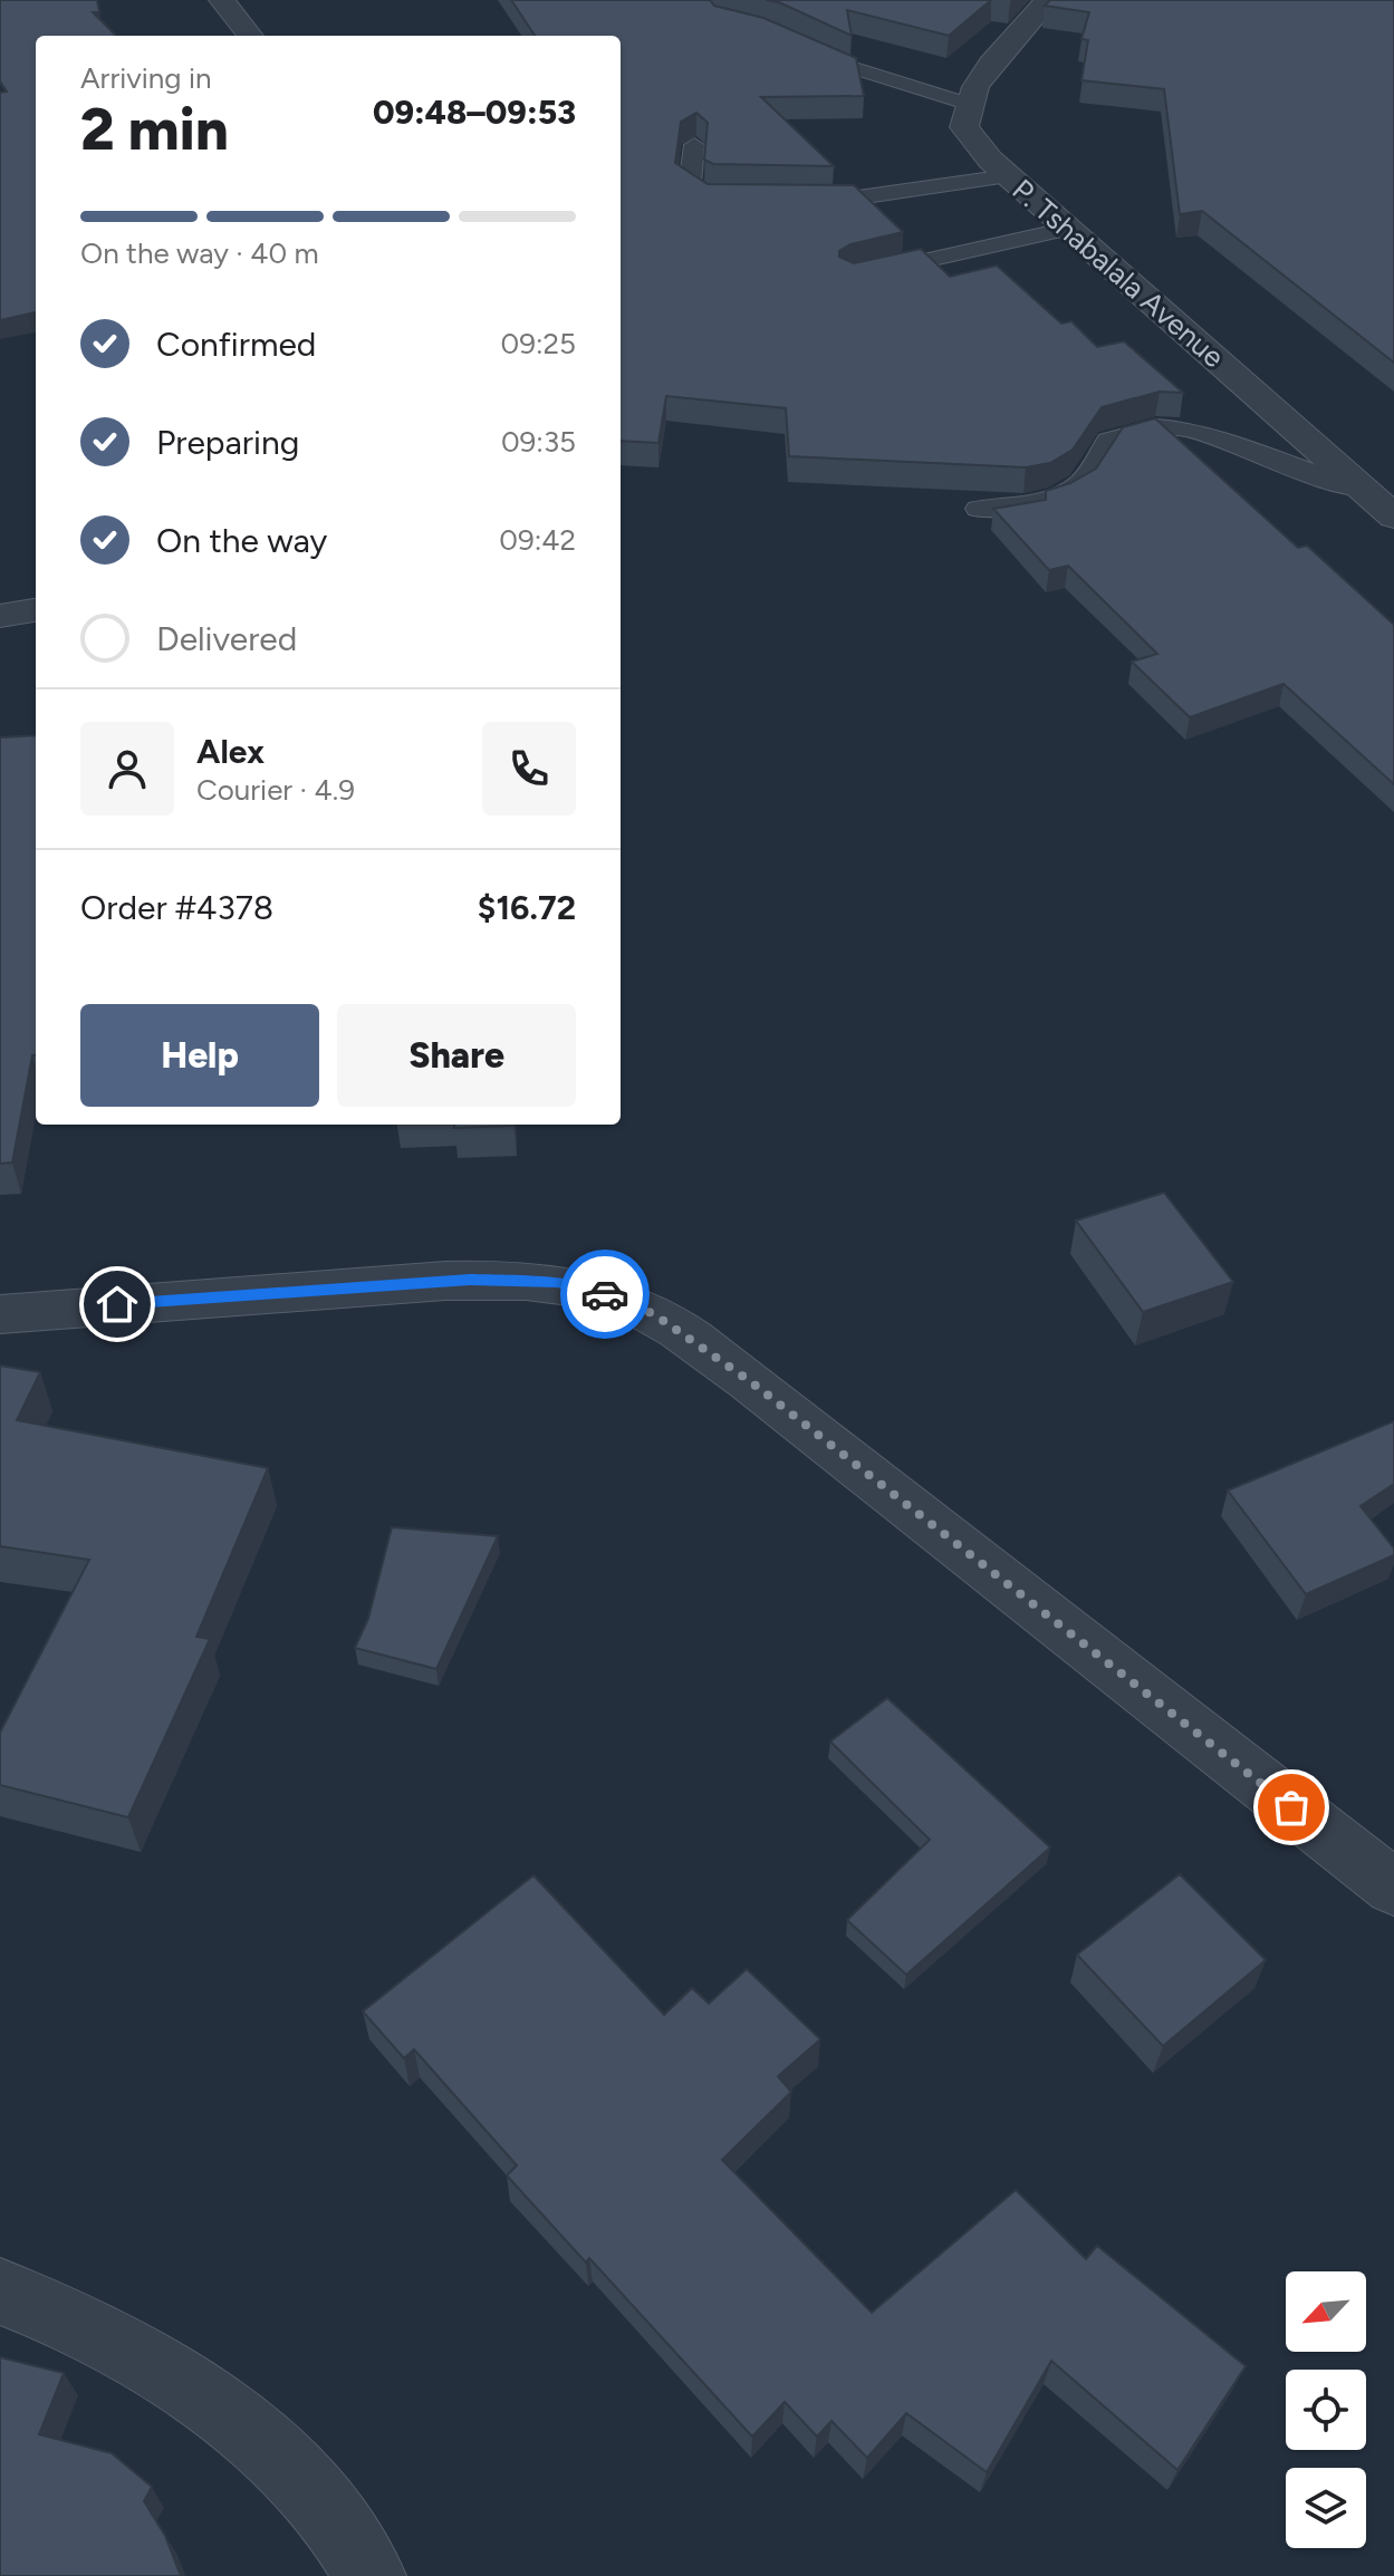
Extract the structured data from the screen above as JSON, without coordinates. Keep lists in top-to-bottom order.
{
  "streets": {
    "street": ["P. Tshabalala Avenue"]
  },
  "north": "bottom left",
  "page": {
    "heading": ["2 min", "Arriving in", "09:48–09:53"],
    "panel": [
      "Alex",
      "Courier · 4.9",
      "Order #4378",
      "$16.72"
    ],
    "bar": "On the way · 40 m",
    "list": [
      ["Confirmed", "09:25"],
      ["Preparing", "09:35"],
      ["On the way", "09:42"],
      "Delivered"
    ],
    "buttons": ["Help", "Share"]
  }
}
